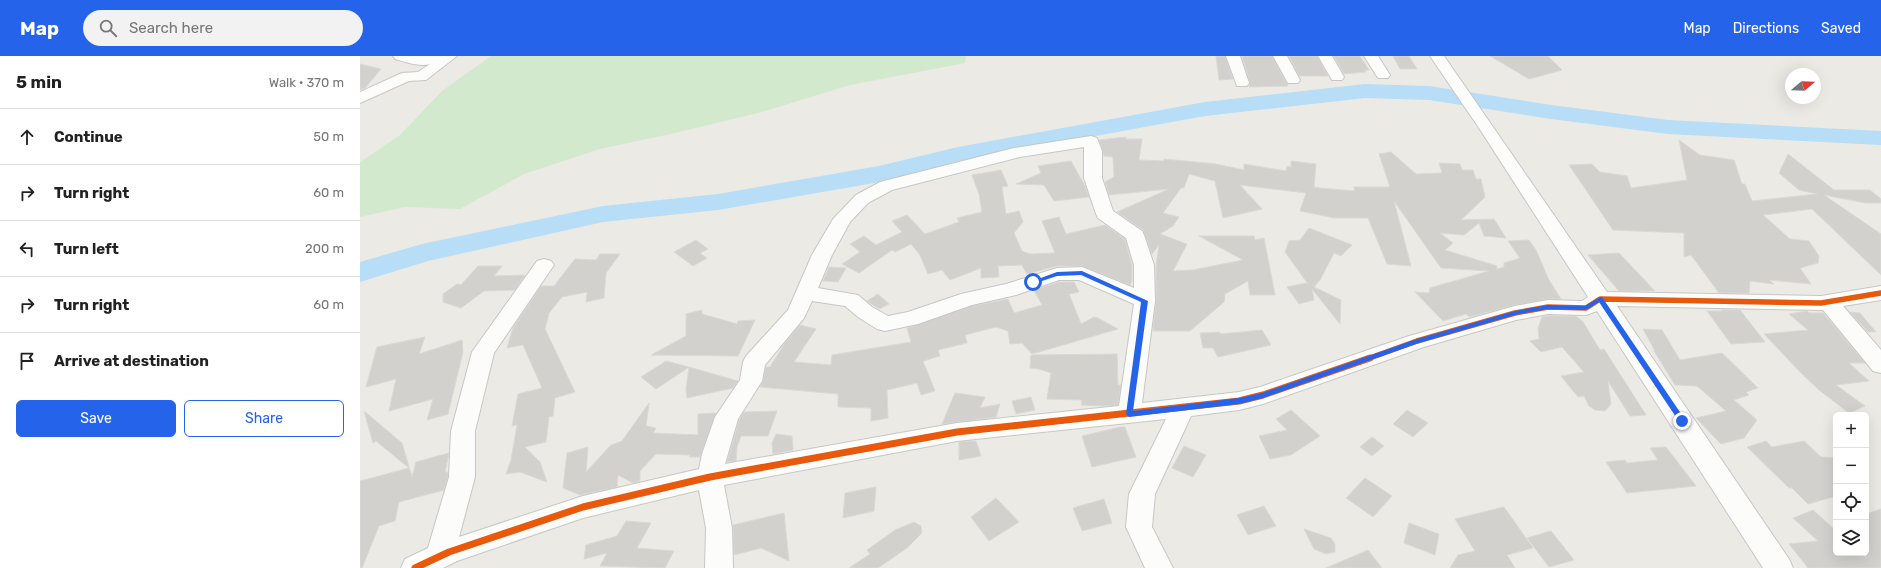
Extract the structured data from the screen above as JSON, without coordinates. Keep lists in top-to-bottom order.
{
  "north": "right",
  "page": {
    "header": "Map",
    "search": "Search here",
    "nav": ["Map", "Directions", "Saved"],
    "heading": ["5 min", "Walk · 370 m"],
    "list": [
      ["Continue", "50 m"],
      ["Turn right", "60 m"],
      ["Turn left", "200 m"],
      ["Turn right", "60 m"],
      "Arrive at destination"
    ],
    "buttons": ["Save", "Share"],
    "map_buttons": ["+", "−"]
  }
}
